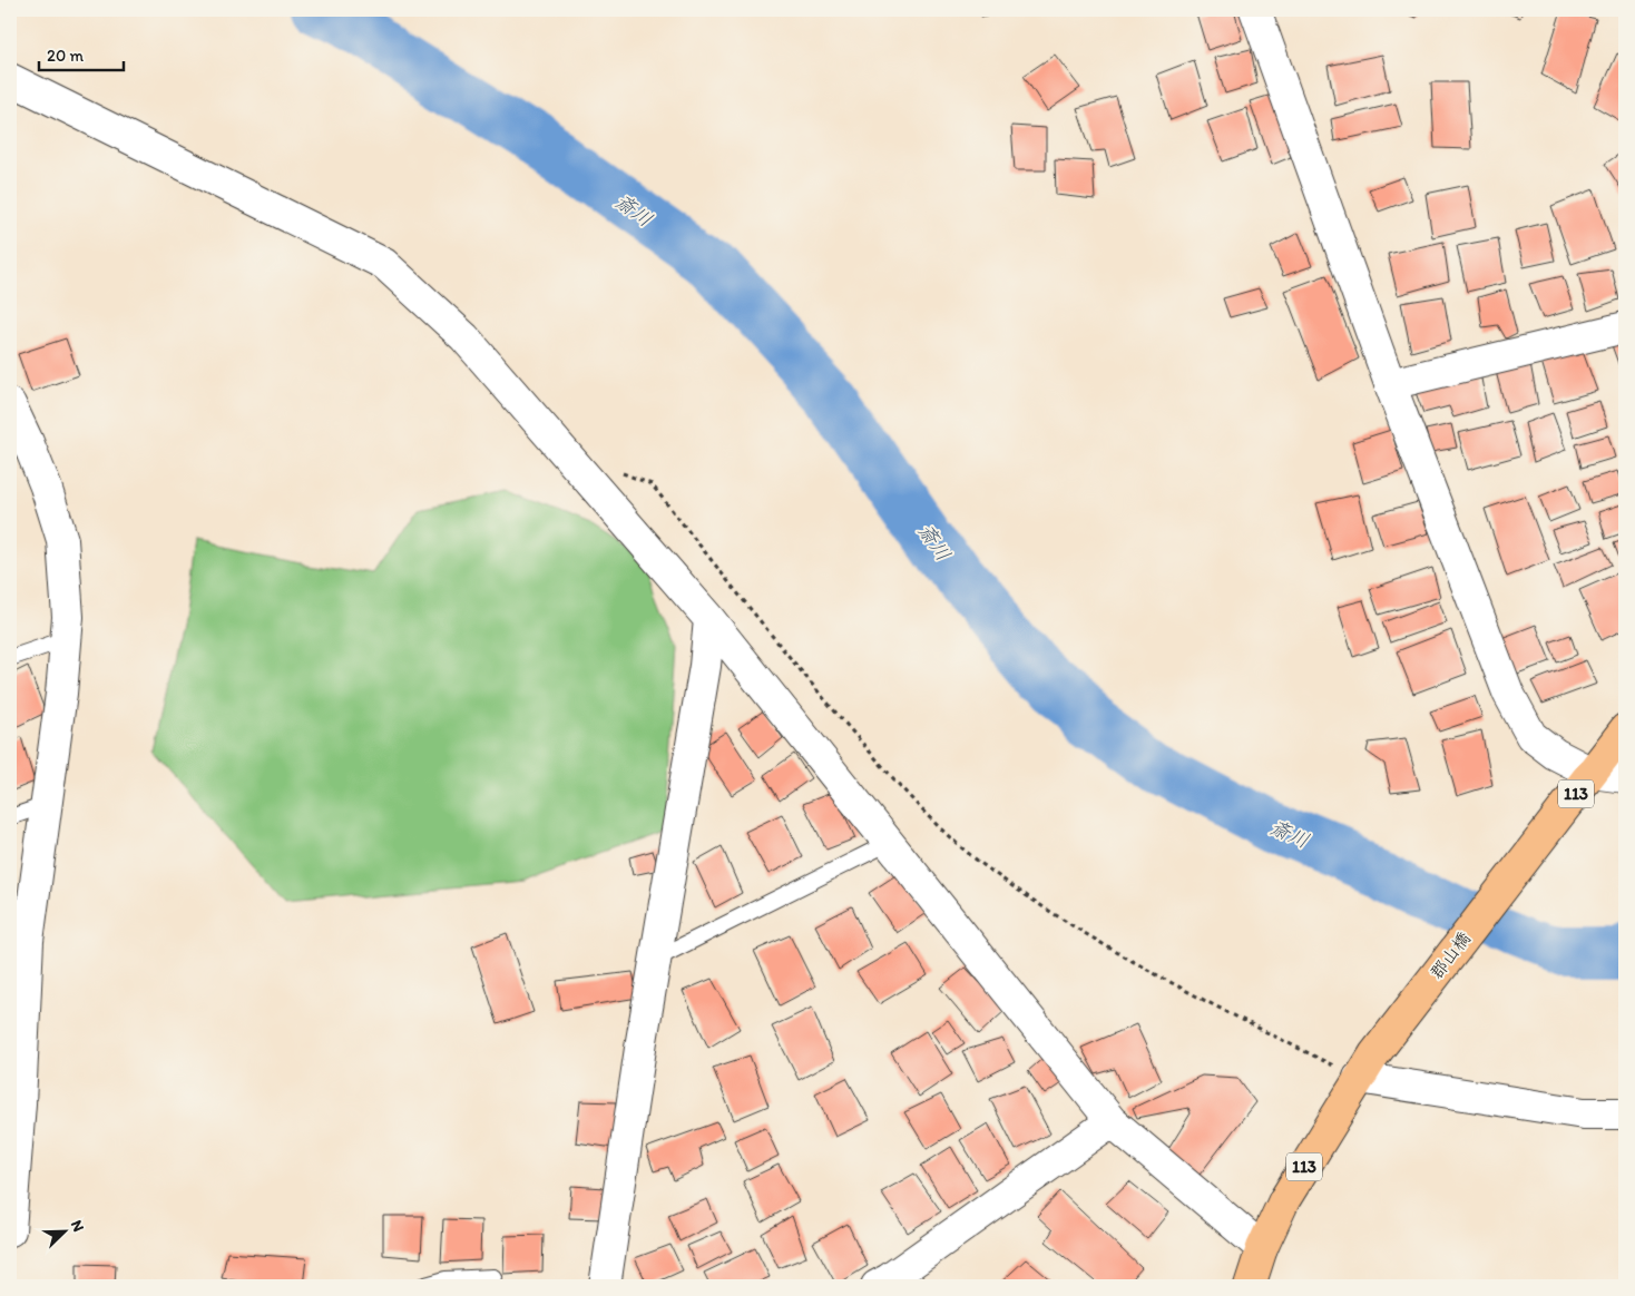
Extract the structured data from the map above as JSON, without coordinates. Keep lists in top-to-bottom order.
{
  "streets": {
    "highway": ["113", "郡山橋"]
  },
  "crossings": [
    ["113", "郡山橋"]
  ],
  "water": ["斎川"],
  "scale_bar": "20 m",
  "north": "top right"
}
